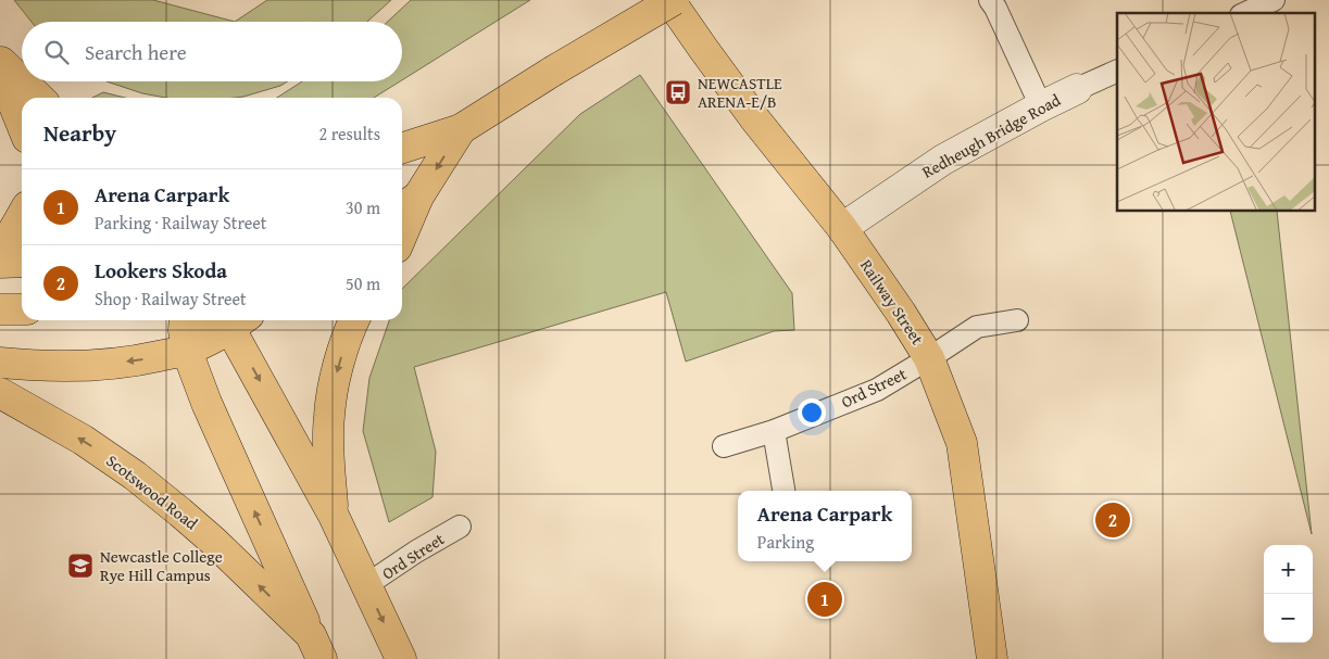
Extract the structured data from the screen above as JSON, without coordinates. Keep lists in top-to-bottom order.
{
  "streets": {
    "main road": ["Railway Street", "Scotswood Road"],
    "street": ["Redheugh Bridge Road"],
    "lane": ["Ord Street"]
  },
  "crossings": [
    ["Redheugh Bridge Road", "Railway Street"],
    ["Railway Street", "Ord Street"]
  ],
  "places": {
    "bus stop": ["NEWCASTLE ARENA-E/B"],
    "school or university": ["Newcastle College Rye Hill Campus"]
  },
  "page": {
    "search": "Search here",
    "heading": ["Nearby", "2 results"],
    "list": [
      {
        "mark": "1",
        "name": "Arena Carpark",
        "note": "Parking · Railway Street",
        "value": "30 m"
      },
      {
        "mark": "2",
        "name": "Lookers Skoda",
        "note": "Shop · Railway Street",
        "value": "50 m"
      }
    ],
    "popup": ["Arena Carpark", "Parking"],
    "pins": ["2", "1"],
    "map_buttons": ["+", "−"]
  }
}
